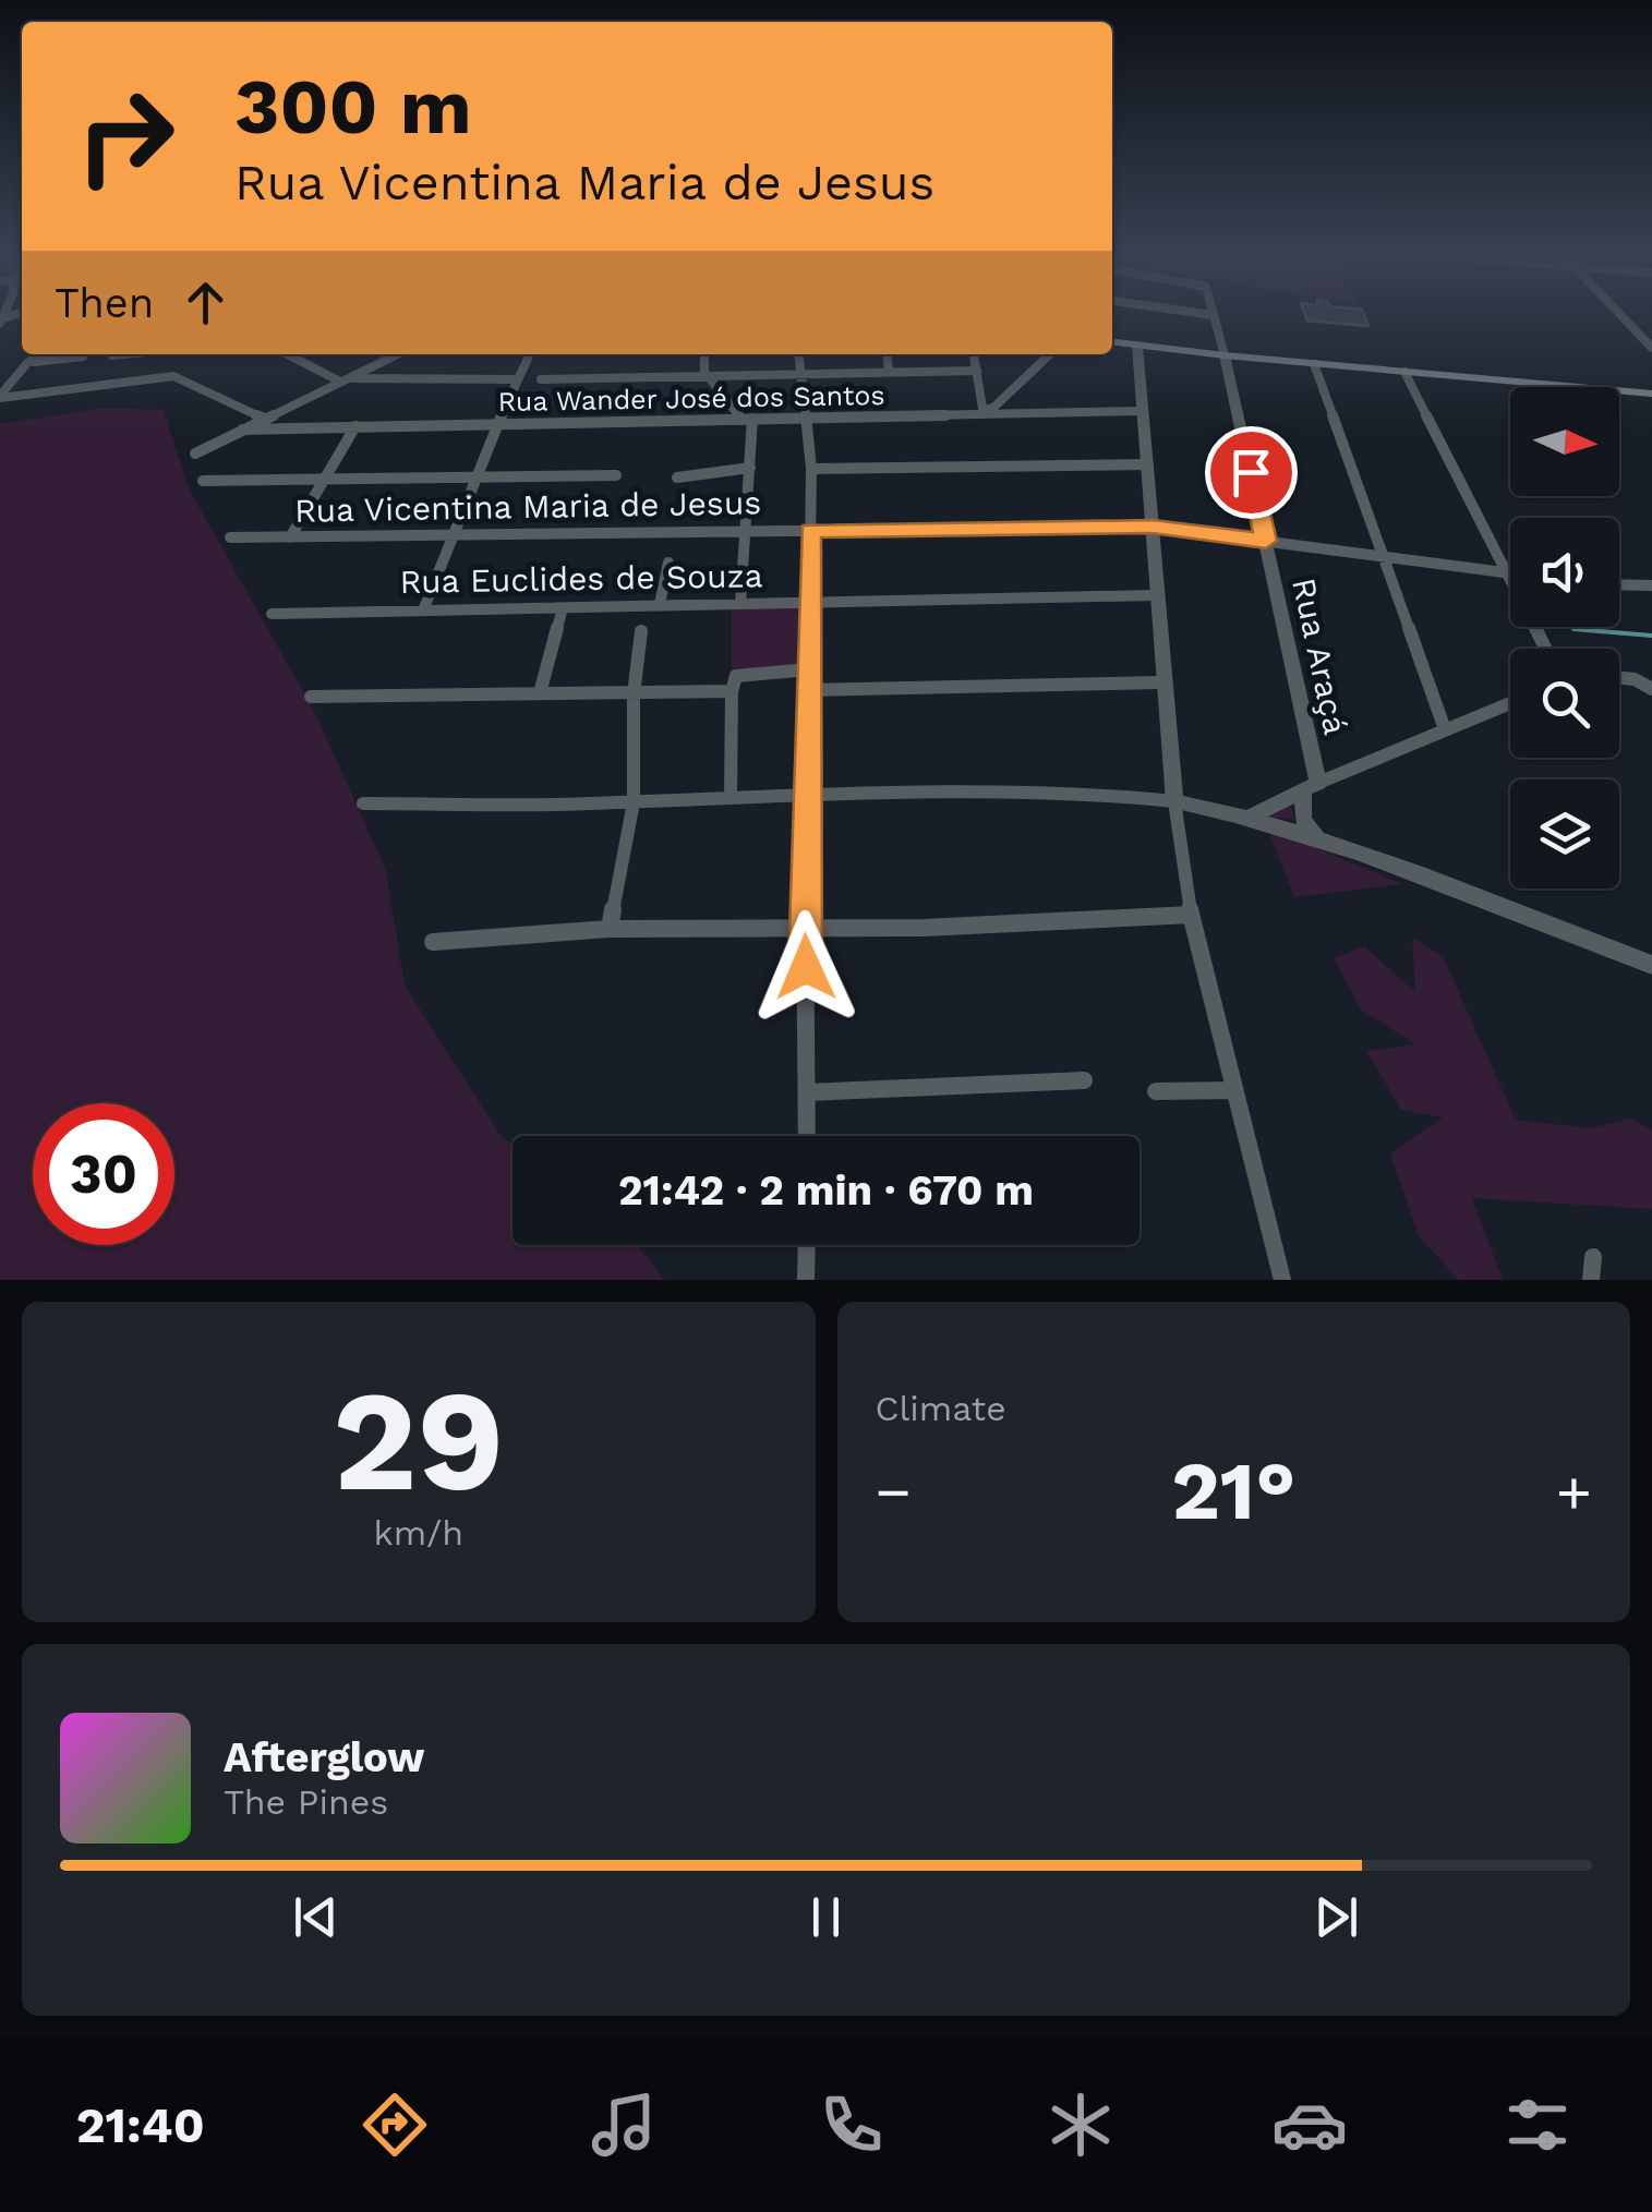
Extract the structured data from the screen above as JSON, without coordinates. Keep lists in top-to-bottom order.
{
  "streets": {
    "street": [
      "Rua Wander José dos Santos",
      "Rua Vicentina Maria de Jesus",
      "Rua Euclides de Souza",
      "Rua Araçá"
    ]
  },
  "crossings": [
    ["Rua Vicentina Maria de Jesus", "Rua Araçá"]
  ],
  "north": "right",
  "page": {
    "turn": ["300 m", "Rua Vicentina Maria de Jesus"],
    "then": "Then",
    "limit": "30",
    "trip": "21:42 · 2 min · 670 m",
    "tile": [
      ["29", "km/h"],
      "Climate"
    ],
    "heat": ["−", "21°", "+"],
    "song": ["Afterglow", "The Pines"],
    "tabs": "21:40"
  }
}
